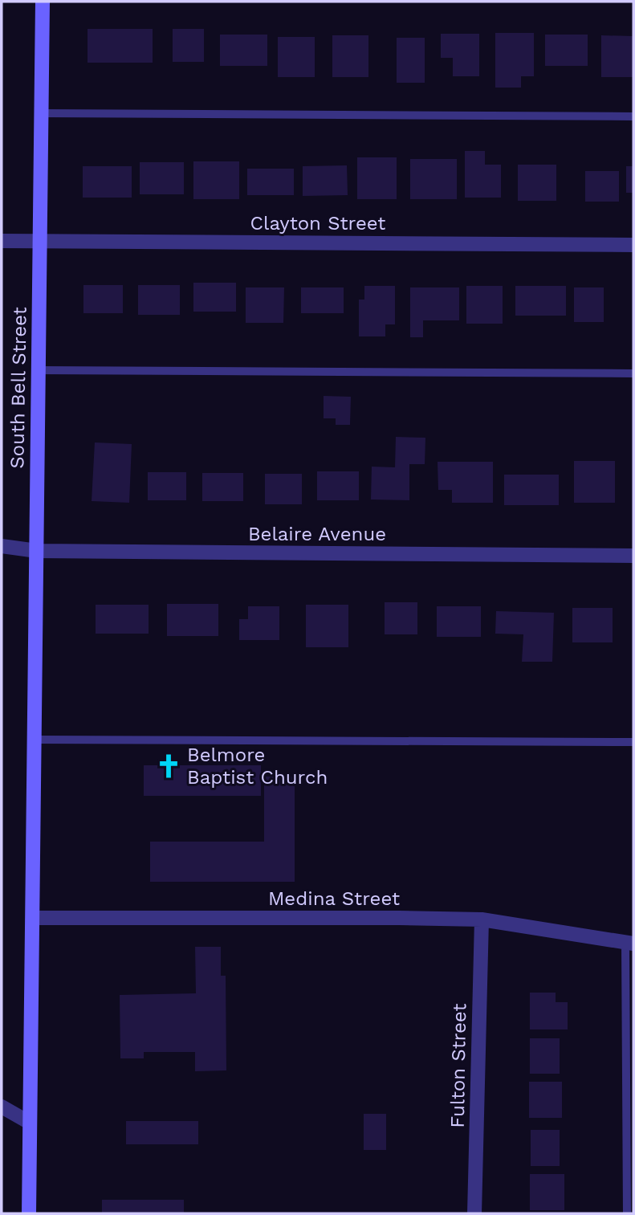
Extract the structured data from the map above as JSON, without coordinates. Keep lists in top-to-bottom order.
{
  "streets": {
    "main road": ["South Bell Street"],
    "street": [
      "Clayton Street",
      "Belaire Avenue",
      "Medina Street",
      "Fulton Street"
    ]
  },
  "crossings": [
    ["Clayton Street", "South Bell Street"],
    ["South Bell Street", "Belaire Avenue"],
    ["South Bell Street", "Medina Street"],
    ["Medina Street", "Fulton Street"]
  ],
  "places": {
    "church": ["Belmore Baptist Church"]
  }
}
